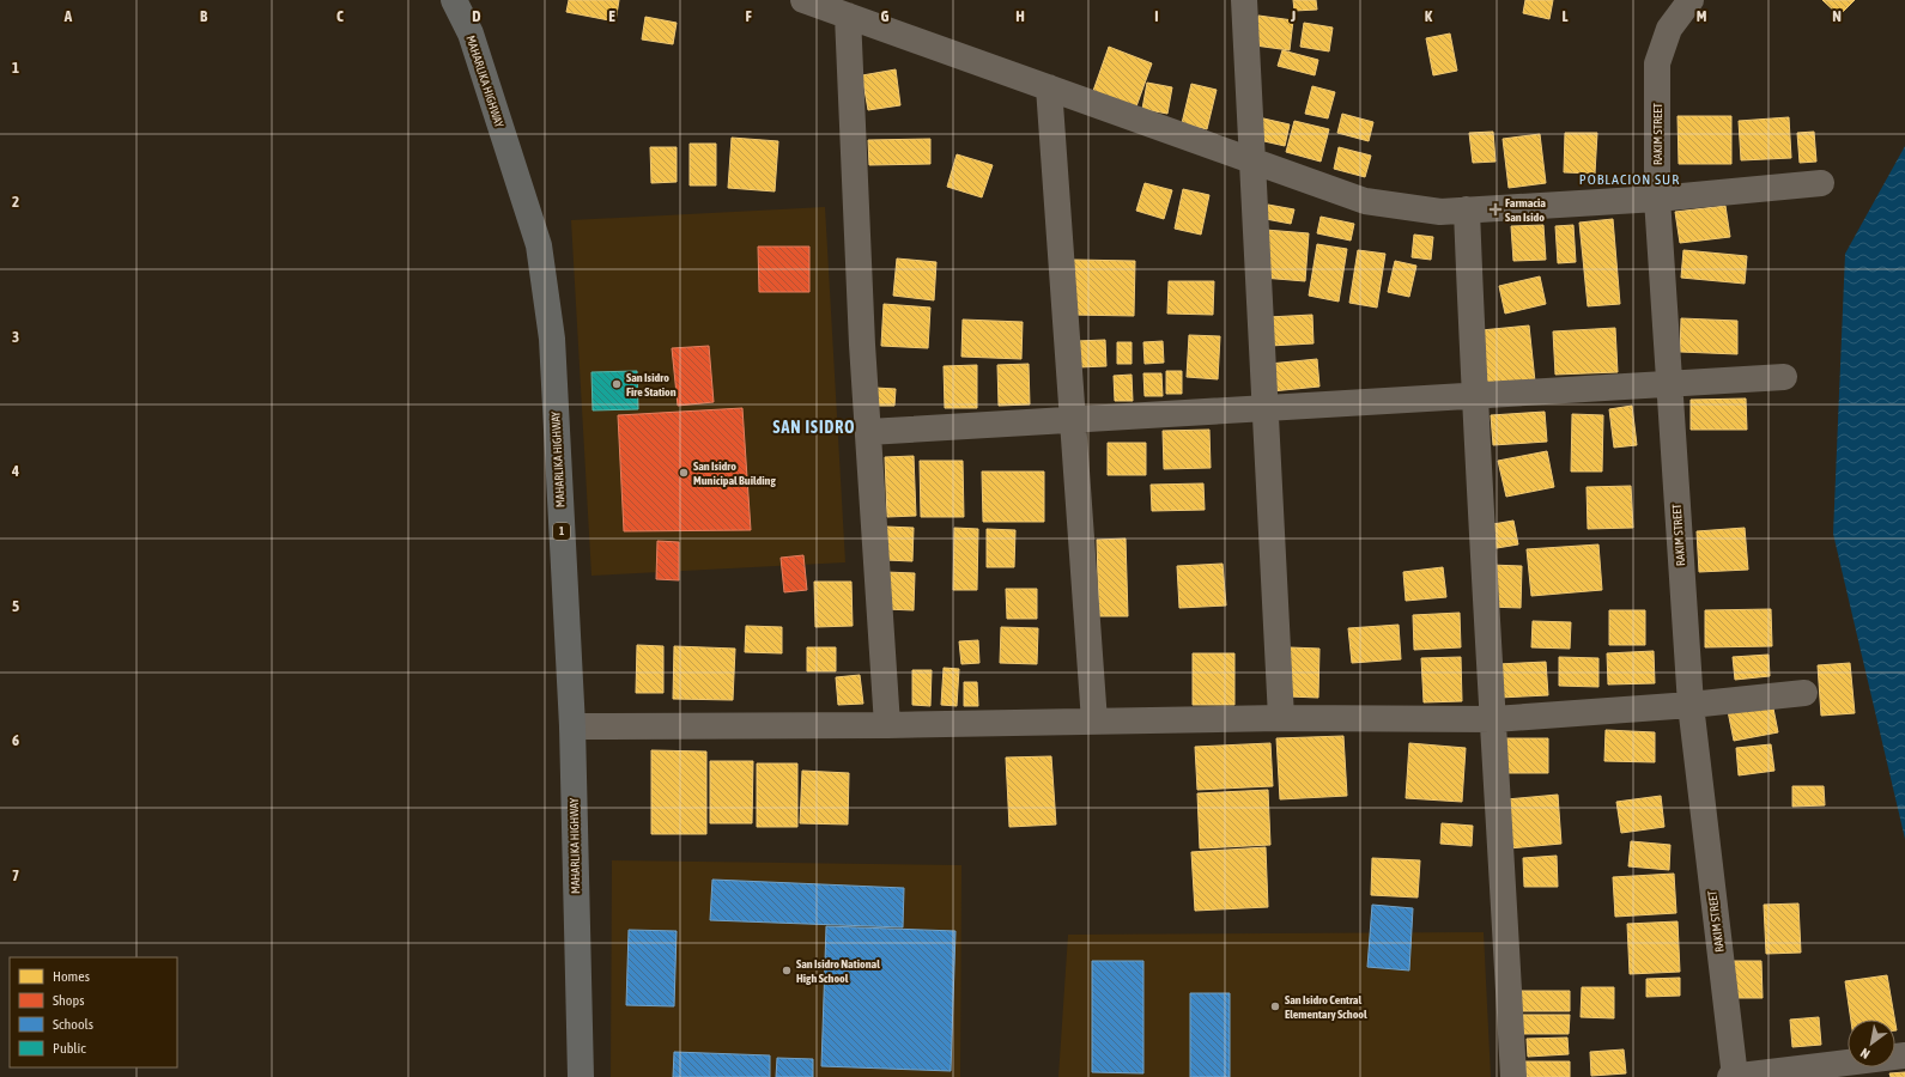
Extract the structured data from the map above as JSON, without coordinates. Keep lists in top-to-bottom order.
{
  "streets": {
    "highway": ["MAHARLIKA HIGHWAY", "1"],
    "street": ["RAKIM STREET"]
  },
  "districts": ["POBLACION SUR", "SAN ISIDRO"],
  "places": {
    "health": ["Farmacia San Isido"],
    "other": [
      "San Isidro Fire Station",
      "San Isidro Municipal Building",
      "San Isidro National High School",
      "San Isidro Central Elementary School"
    ]
  },
  "legend": [
    "Homes",
    "Shops",
    "Schools",
    "Public"
  ],
  "north": "bottom left",
  "grid": {
    "columns": [
      "A",
      "B",
      "C",
      "D",
      "E",
      "F",
      "G",
      "H",
      "I",
      "J",
      "K",
      "L",
      "M",
      "N"
    ],
    "rows": [
      "1",
      "2",
      "3",
      "4",
      "5",
      "6",
      "7"
    ]
  }
}
